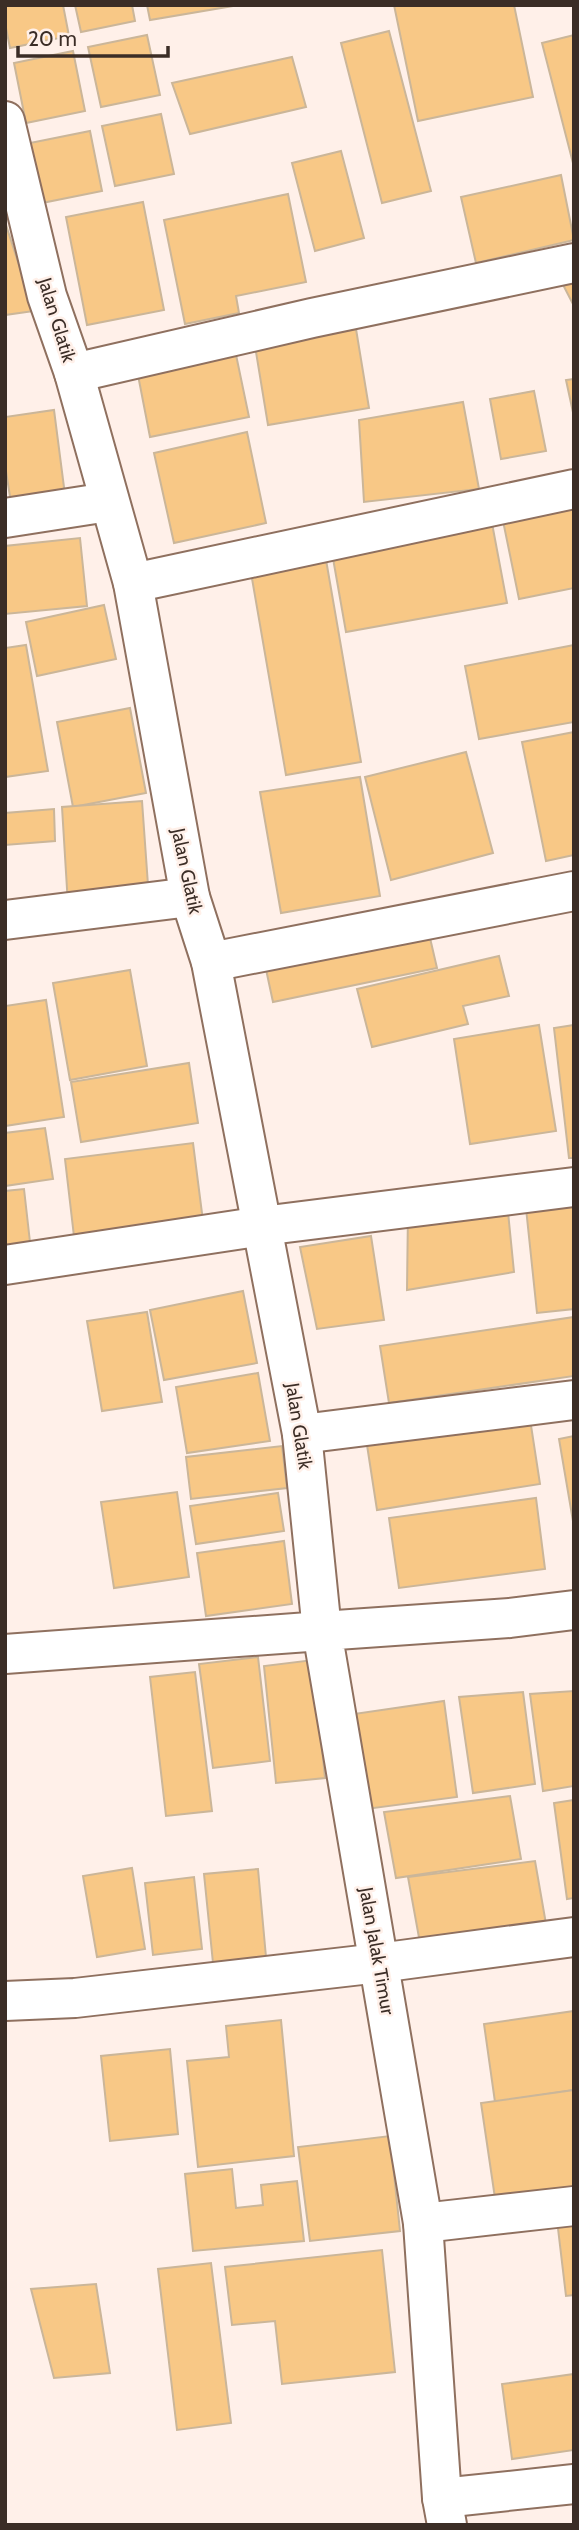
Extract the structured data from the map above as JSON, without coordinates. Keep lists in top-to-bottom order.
{
  "streets": {
    "street": ["Jalan Glatik", "Jalan Jalak Timur"]
  },
  "crossings": [
    ["Jalan Glatik", "Jalan Jalak Timur"]
  ],
  "scale_bar": "20 m"
}
